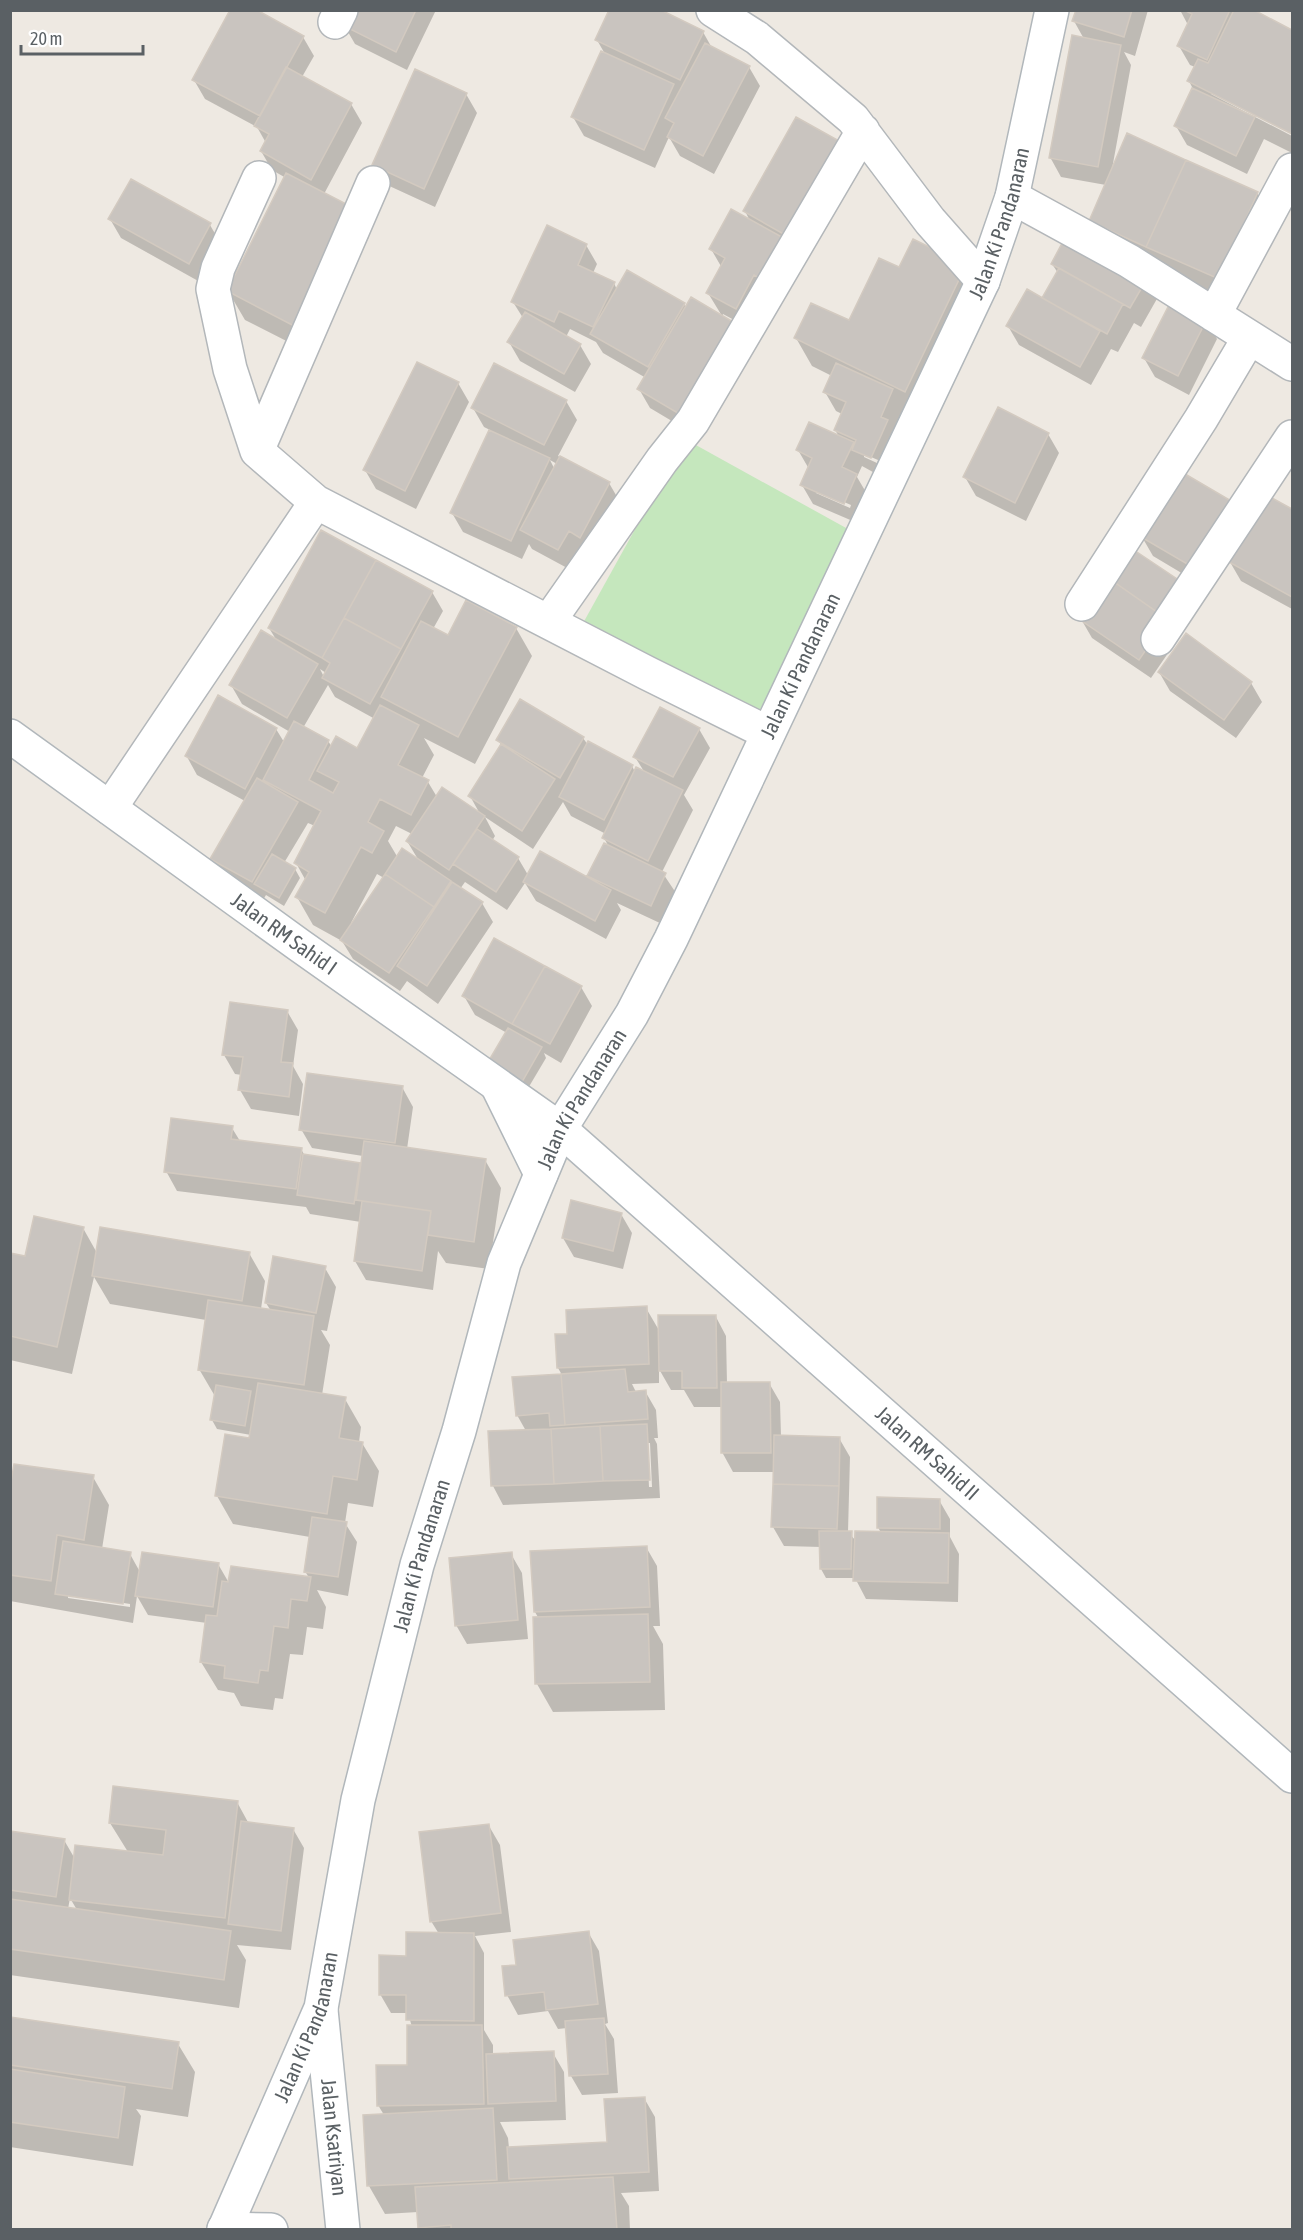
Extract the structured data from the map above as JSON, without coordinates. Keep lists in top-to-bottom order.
{
  "streets": {
    "street": [
      "Jalan Ki Pandanaran",
      "Jalan RM Sahid I",
      "Jalan RM Sahid II",
      "Jalan Ksatriyan"
    ]
  },
  "crossings": [
    ["Jalan Ki Pandanaran", "Jalan RM Sahid I"],
    ["Jalan Ki Pandanaran", "Jalan RM Sahid II"],
    ["Jalan Ki Pandanaran", "Jalan Ksatriyan"],
    ["Jalan RM Sahid I", "Jalan RM Sahid II"]
  ],
  "scale_bar": "20 m"
}
